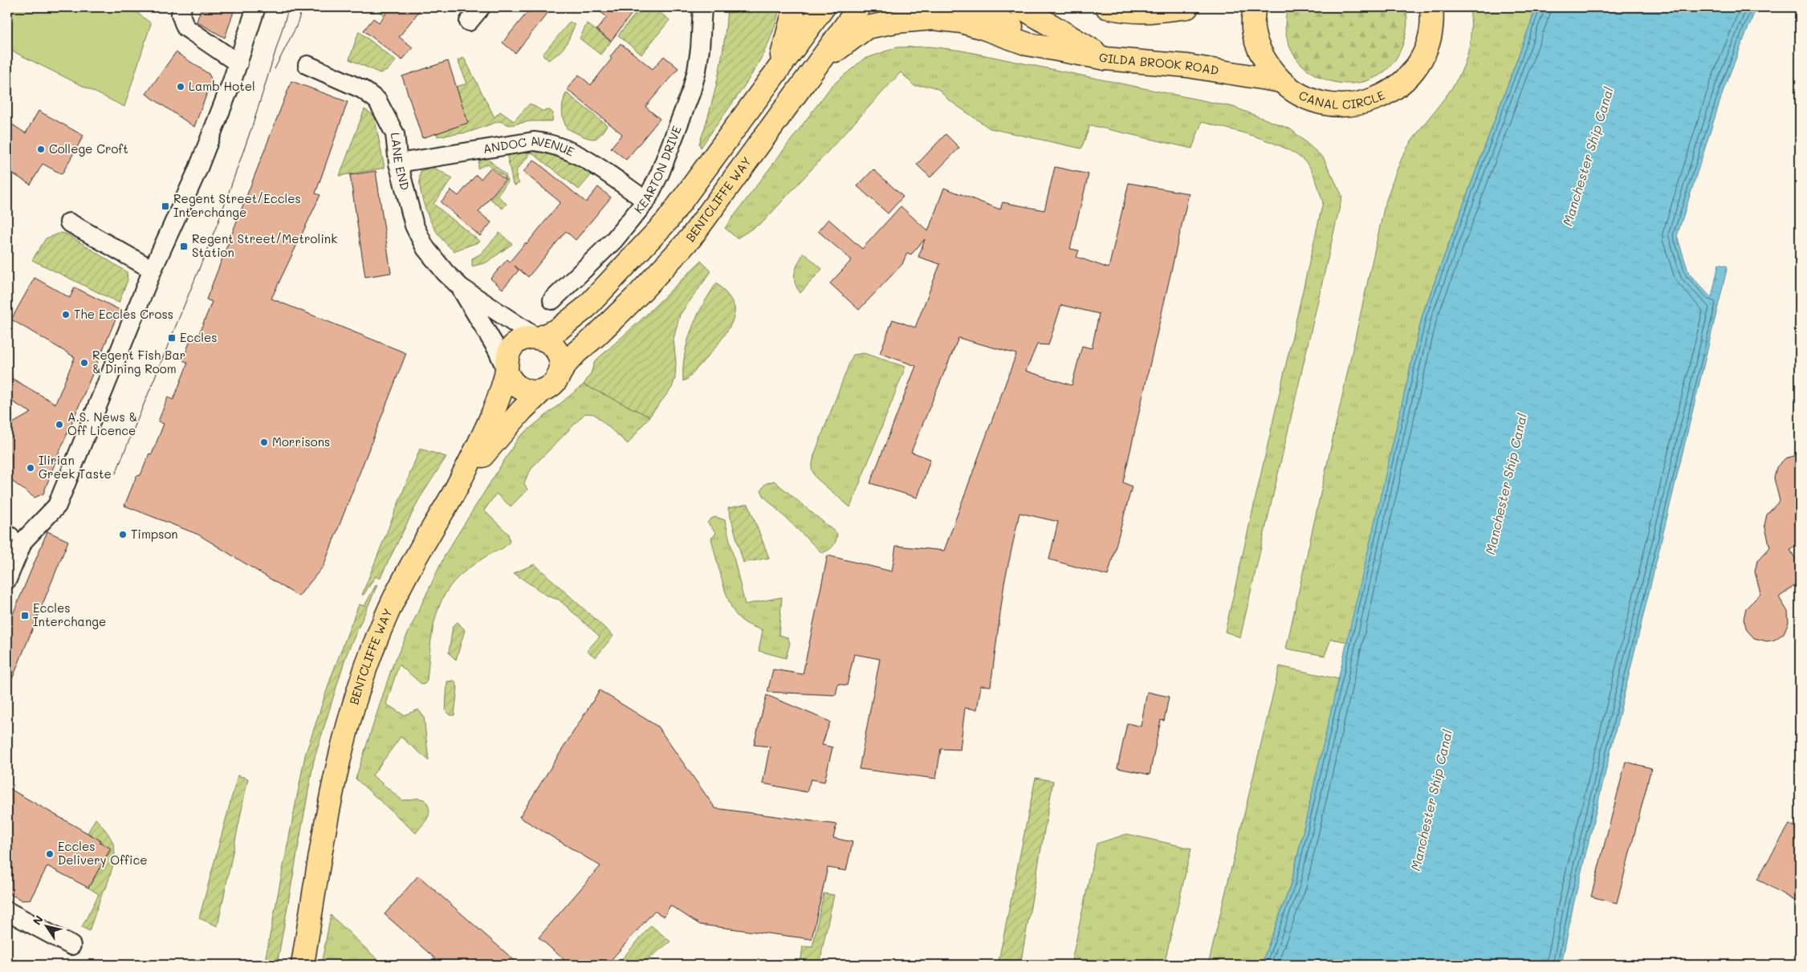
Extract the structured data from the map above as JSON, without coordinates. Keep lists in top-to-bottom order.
{
  "streets": {
    "main road": ["GILDA BROOK ROAD", "CANAL CIRCLE", "BENTCLIFFE WAY"],
    "street": ["ANDOC AVENUE", "LANE END", "KEARTON DRIVE"]
  },
  "crossings": [
    ["GILDA BROOK ROAD", "CANAL CIRCLE"],
    ["ANDOC AVENUE", "LANE END"],
    ["ANDOC AVENUE", "KEARTON DRIVE"],
    ["LANE END", "BENTCLIFFE WAY"]
  ],
  "water": ["Manchester Ship Canal"],
  "places": {
    "other": [
      "Lamb Hotel",
      "College Croft",
      "The Eccles Cross",
      "Regent Fish Bar & Dining Room",
      "A.S. News & Off Licence",
      "Morrisons",
      "Ilirian Greek Taste",
      "Timpson",
      "Eccles Delivery Office"
    ],
    "transit": [
      "Regent Street/Eccles Interchange",
      "Regent Street/Metrolink Station",
      "Eccles",
      "Eccles Interchange"
    ]
  },
  "north": "top left"
}
